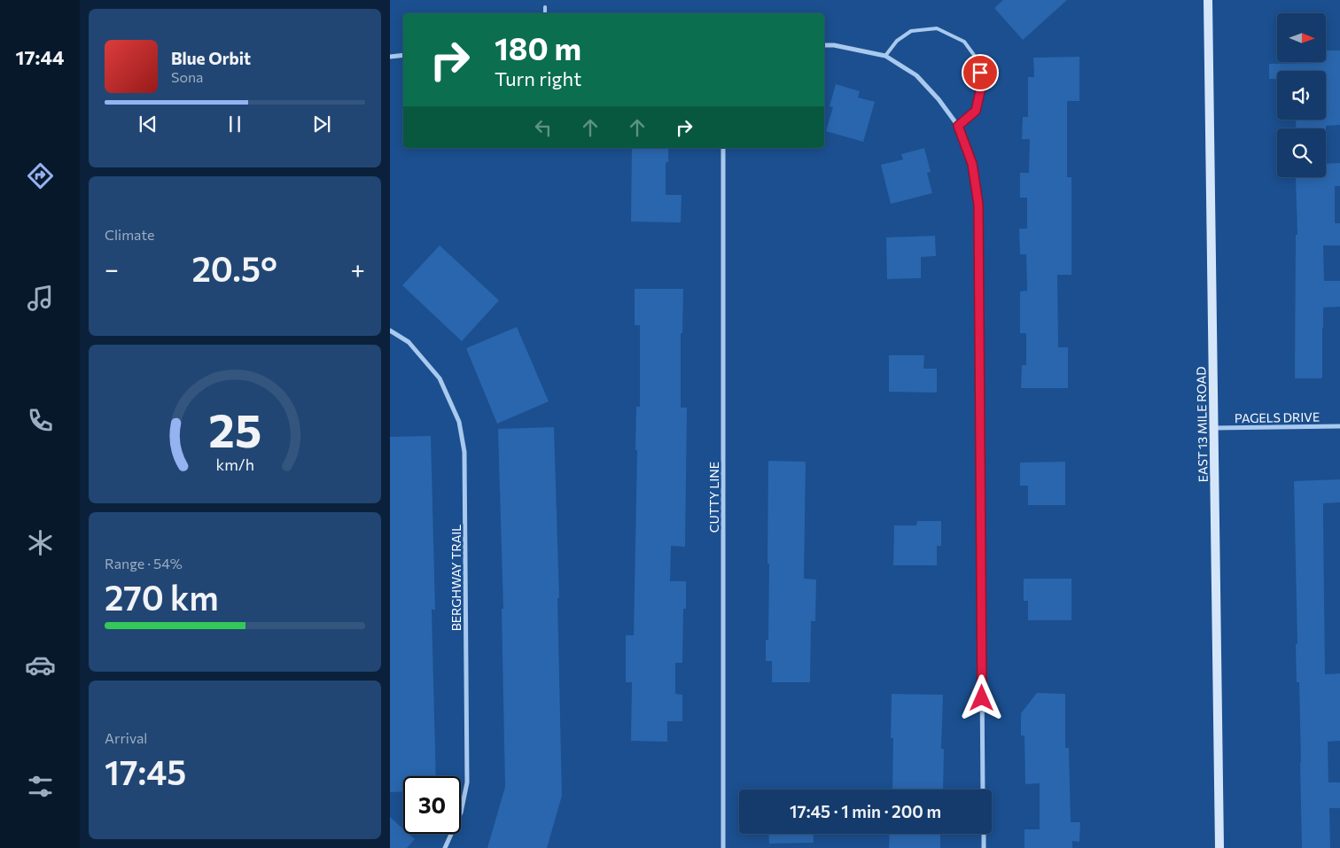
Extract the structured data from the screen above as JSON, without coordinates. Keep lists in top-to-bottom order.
{
  "streets": {
    "main road": ["EAST 13 MILE ROAD"],
    "street": ["PAGELS DRIVE", "CUTTY LINE", "BERGHWAY TRAIL"]
  },
  "crossings": [
    ["PAGELS DRIVE", "EAST 13 MILE ROAD"]
  ],
  "north": "right",
  "page": {
    "tabs": "17:44",
    "turn": ["180 m", "Turn right"],
    "song": ["Blue Orbit", "Sona"],
    "tile": [
      "Climate",
      ["Range · 54%", "270 km"],
      ["Arrival", "17:45"]
    ],
    "heat": ["−", "20.5°", "+"],
    "limit": "30",
    "trip": "17:45 · 1 min · 200 m",
    "gauge": ["25", "km/h"]
  }
}
